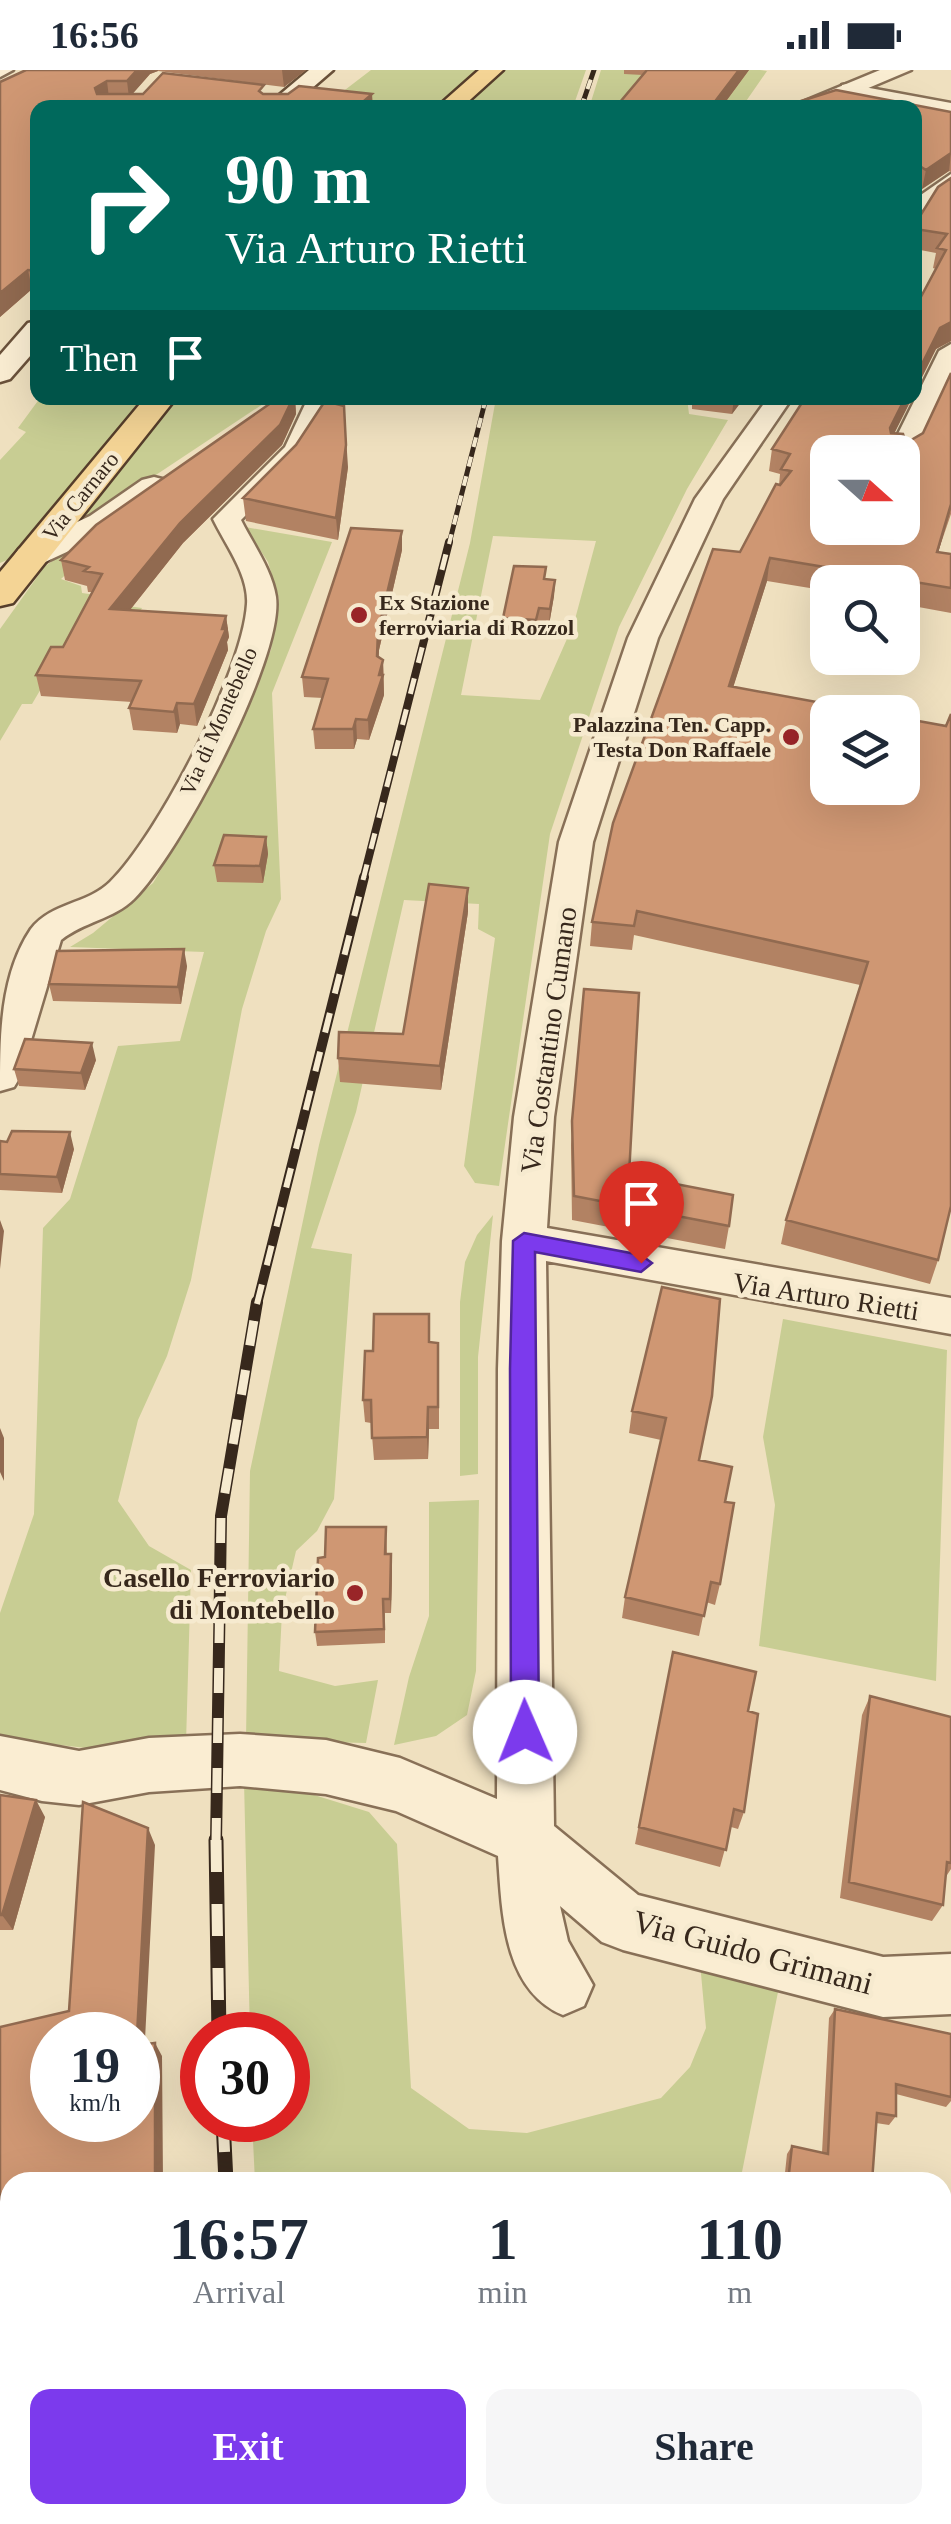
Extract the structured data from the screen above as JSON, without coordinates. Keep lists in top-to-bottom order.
{
  "streets": {
    "main road": ["Via Carnaro"],
    "street": [
      "Via di Montebello",
      "Via Costantino Cumano",
      "Via Arturo Rietti",
      "Via Guido Grimani"
    ]
  },
  "crossings": [
    ["Via Costantino Cumano", "Via Arturo Rietti"],
    ["Via Costantino Cumano", "Via Guido Grimani"]
  ],
  "places": ["Ex Stazione ferroviaria di Rozzol", "Palazzina Ten. Capp. Testa Don Raffaele", "Casello Ferroviario di Montebello"],
  "north": "right",
  "page": {
    "status": "16:56",
    "turn": ["90 m", "Via Arturo Rietti"],
    "then": "Then",
    "speed": "19 km/h",
    "limit": "30",
    "eta": [
      "16:57",
      "Arrival",
      "1",
      "min",
      "110",
      "m"
    ],
    "buttons": ["Exit", "Share"]
  }
}
